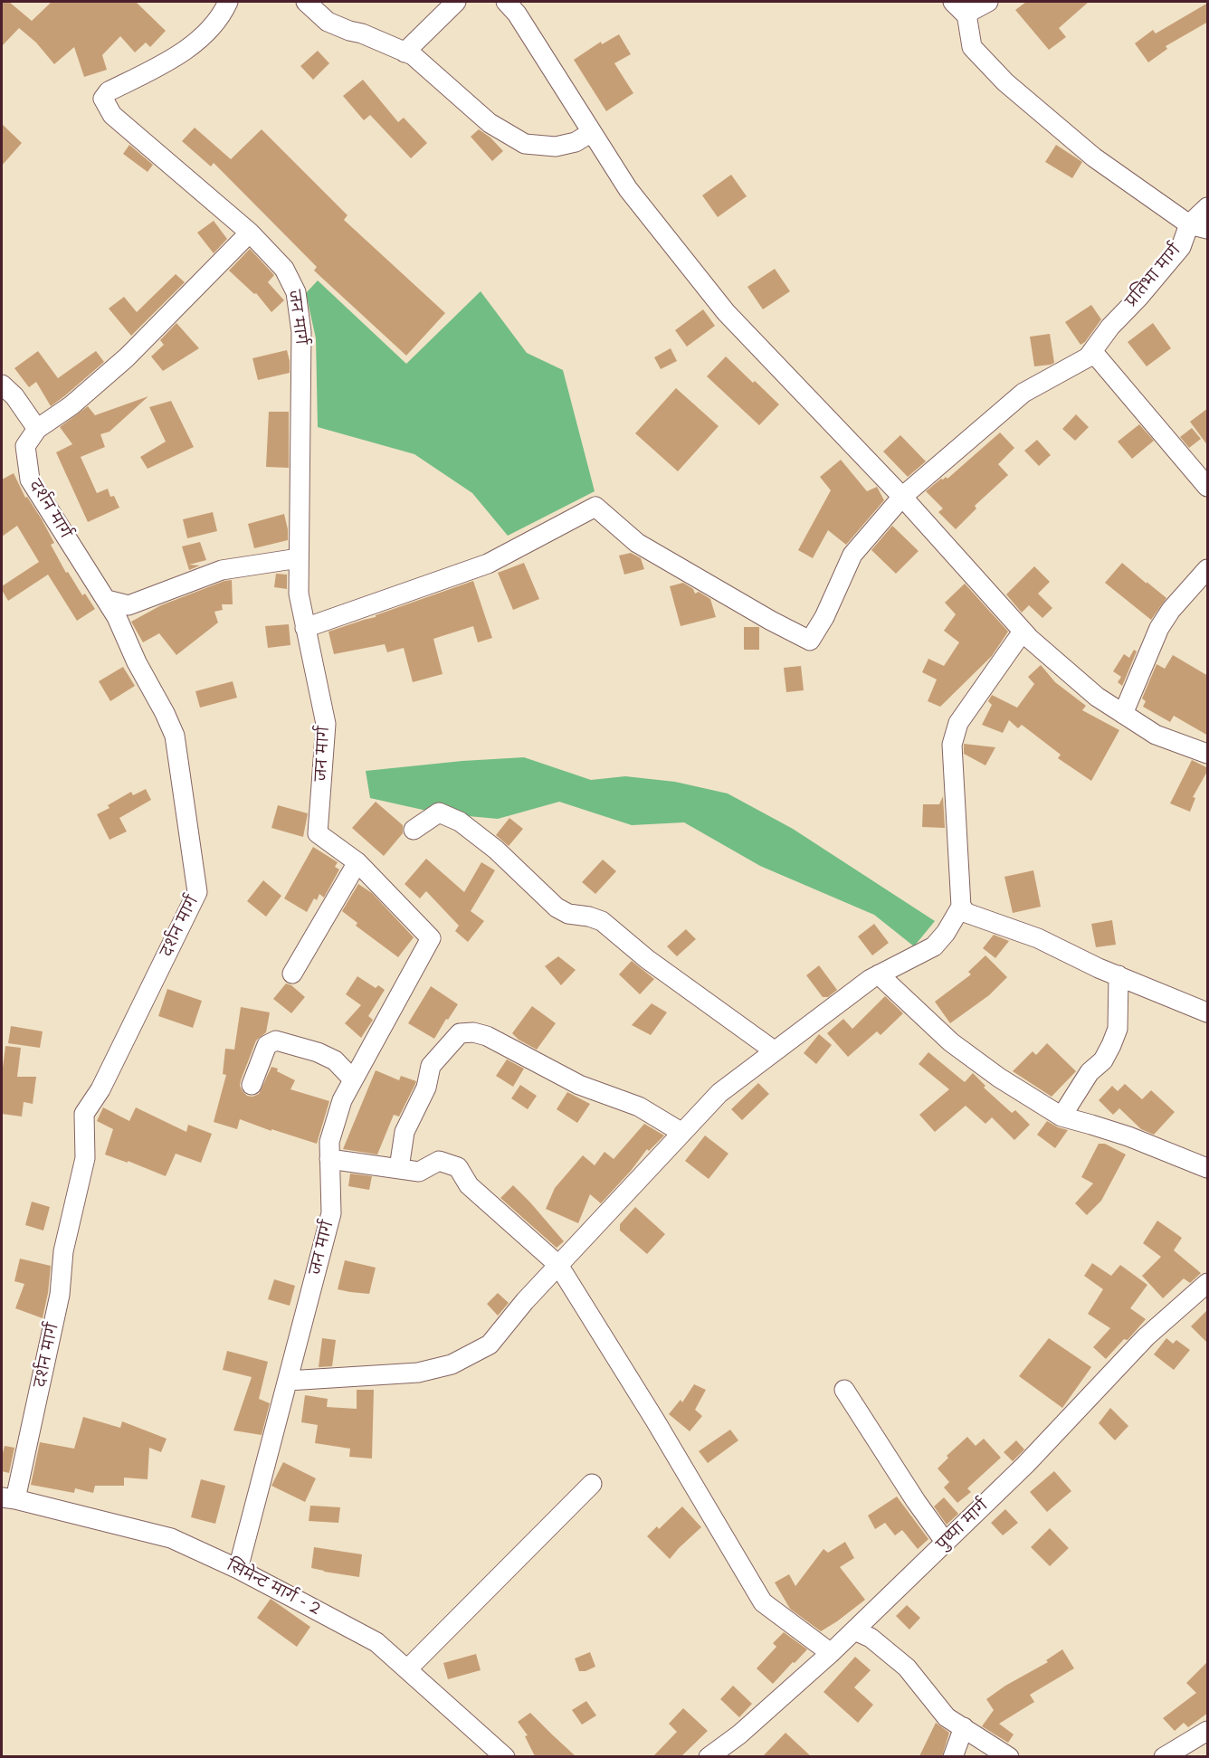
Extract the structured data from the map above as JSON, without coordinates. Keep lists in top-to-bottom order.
{
  "streets": {
    "street": [
      "प्रतिभा मार्ग",
      "जन मार्ग",
      "दर्शन मार्ग",
      "पुष्पा मार्ग",
      "सिमेन्ट मार्ग - 2"
    ]
  },
  "crossings": [
    ["प्रतिभा मार्ग", "जन मार्ग"],
    ["जन मार्ग", "सिमेन्ट मार्ग - 2"],
    ["दर्शन मार्ग", "सिमेन्ट मार्ग - 2"]
  ]
}
